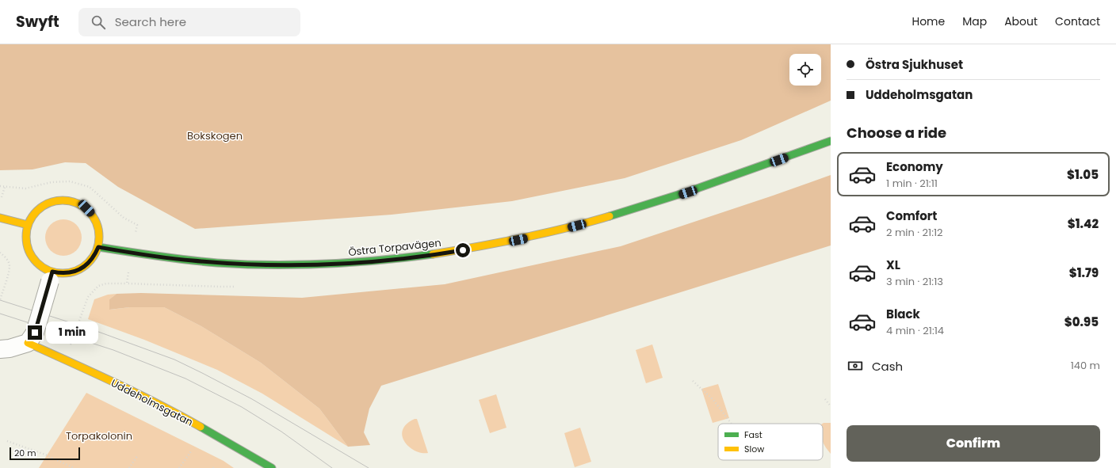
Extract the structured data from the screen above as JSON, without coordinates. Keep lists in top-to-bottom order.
{
  "streets": {
    "street": ["Östra Torpavägen", "Uddeholmsgatan"]
  },
  "parks": ["Bokskogen", "Torpakolonin"],
  "legend": ["Fast", "Slow"],
  "scale_bar": "20 m",
  "page": {
    "header": "Swyft",
    "search": "Search here",
    "nav": [
      "Home",
      "Map",
      "About",
      "Contact"
    ],
    "banner": ["Östra Sjukhuset", "Uddeholmsgatan"],
    "heading": "Choose a ride",
    "list": [
      {
        "name": "Economy",
        "note": "1 min · 21:11",
        "value": "$1.05"
      },
      {
        "name": "Comfort",
        "note": "2 min · 21:12",
        "value": "$1.42"
      },
      {
        "name": "XL",
        "note": "3 min · 21:13",
        "value": "$1.79"
      },
      {
        "name": "Black",
        "note": "4 min · 21:14",
        "value": "$0.95"
      }
    ],
    "bubble": "1 min",
    "pay": ["Cash", "140 m"],
    "buttons": "Confirm",
    "scale": "20 m"
  }
}
